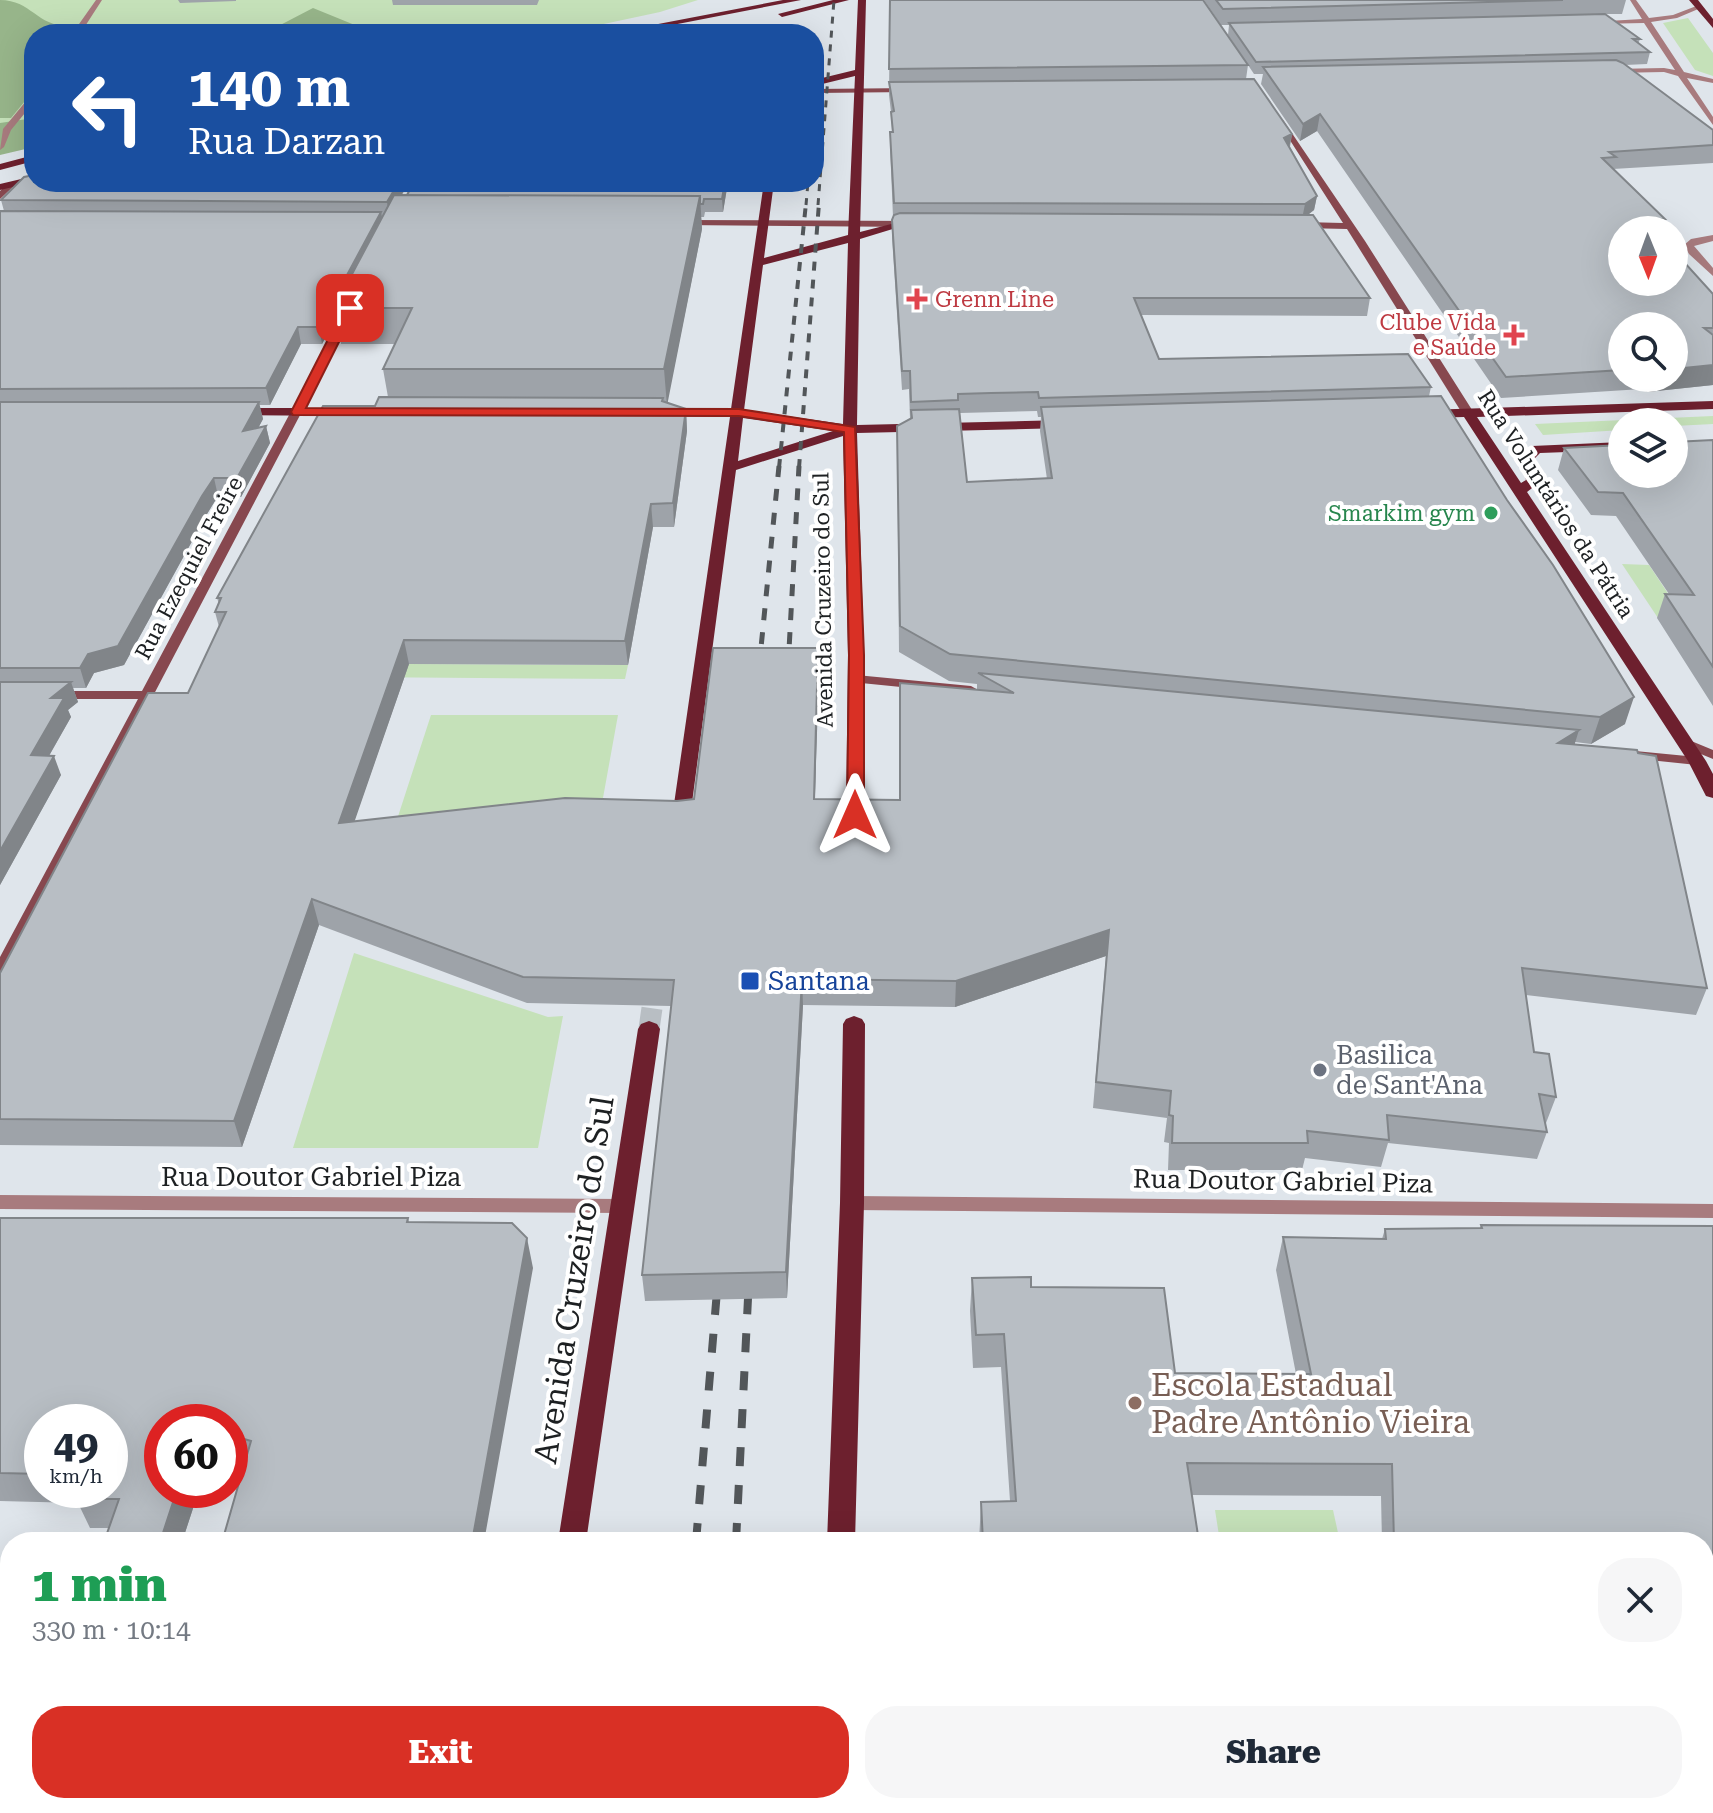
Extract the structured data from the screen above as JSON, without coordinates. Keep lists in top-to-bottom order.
{
  "streets": {
    "main road": ["Rua Voluntários da Pátria", "Avenida Cruzeiro do Sul"],
    "street": ["Rua Ezequiel Freire", "Rua Doutor Gabriel Piza"]
  },
  "crossings": [
    ["Avenida Cruzeiro do Sul", "Rua Doutor Gabriel Piza"]
  ],
  "places": {
    "health": ["Grenn Line", "Clube Vida e Saúde"],
    "other": ["Smarkim gym", "Basilica de Sant'Ana", "Escola Estadual Padre Antônio Vieira"],
    "transit": ["Santana"]
  },
  "north": "bottom",
  "page": {
    "turn": ["140 m", "Rua Darzan"],
    "speed": "49 km/h",
    "limit": "60",
    "heading": ["1 min", "330 m · 10:14"],
    "buttons": ["Exit", "Share"]
  }
}
